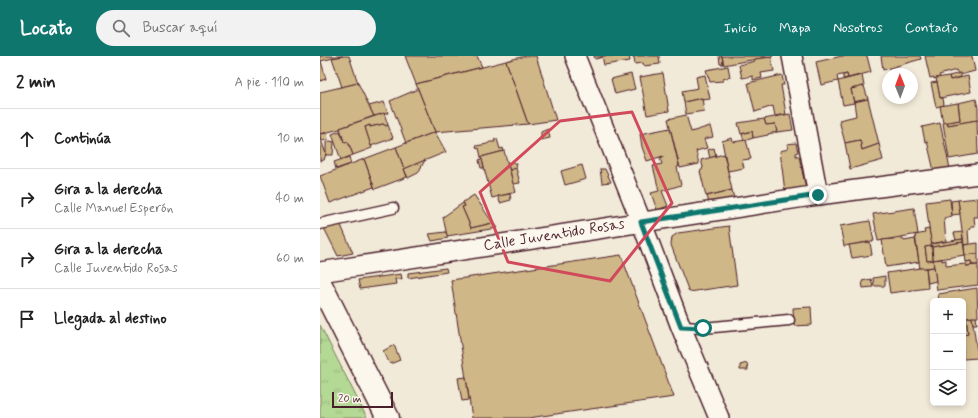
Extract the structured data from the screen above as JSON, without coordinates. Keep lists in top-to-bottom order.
{
  "streets": {
    "street": ["Calle Juventido Rosas"]
  },
  "scale_bar": "20 m",
  "north": "top",
  "page": {
    "header": "Locato",
    "search": "Buscar aquí",
    "nav": [
      "Inicio",
      "Mapa",
      "Nosotros",
      "Contacto"
    ],
    "heading": ["2 min", "A pie · 110 m"],
    "list": [
      ["Continúa", "10 m"],
      ["Gira a la derecha", "Calle Manuel Esperón", "40 m"],
      ["Gira a la derecha", "Calle Juventido Rosas", "60 m"],
      "Llegada al destino"
    ],
    "map_buttons": ["+", "−"],
    "scale": "20 m"
  }
}
